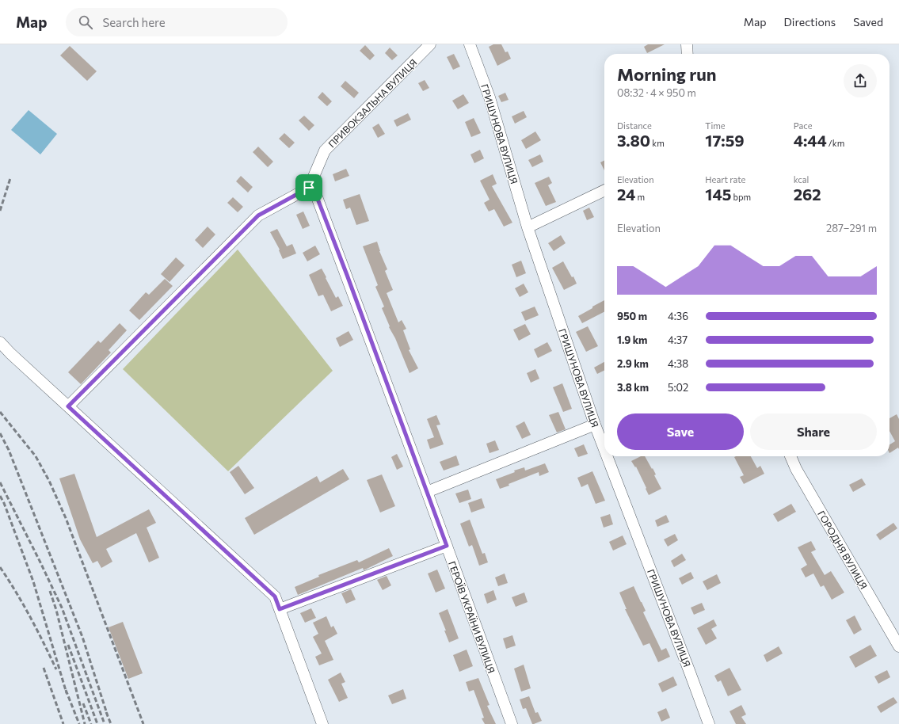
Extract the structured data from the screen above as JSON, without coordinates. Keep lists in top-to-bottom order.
{
  "streets": {
    "street": [
      "ПРИВОКЗАЛЬНА ВУЛИЦЯ",
      "ГРИШУНОВА ВУЛИЦЯ",
      "ГОРОДНЯ ВУЛИЦЯ",
      "ГЕРОЇВ УКРАЇНИ ВУЛИЦЯ"
    ]
  },
  "crossings": [
    ["ПРИВОКЗАЛЬНА ВУЛИЦЯ", "ГЕРОЇВ УКРАЇНИ ВУЛИЦЯ"]
  ],
  "page": {
    "header": "Map",
    "search": "Search here",
    "nav": ["Map", "Directions", "Saved"],
    "heading": ["Morning run", "08:32 · 4 × 950 m"],
    "stats": [
      ["Distance", "3.80 km"],
      ["Time", "17:59"],
      ["Pace", "4:44 /km"],
      ["Elevation", "24 m"],
      ["Heart rate", "145 bpm"],
      ["kcal", "262"]
    ],
    "chart": ["Elevation", "287–291 m"],
    "list": [
      {
        "name": "950 m",
        "note": "4:36"
      },
      {
        "name": "1.9 km",
        "note": "4:37"
      },
      {
        "name": "2.9 km",
        "note": "4:38"
      },
      {
        "name": "3.8 km",
        "note": "5:02"
      }
    ],
    "buttons": ["Save", "Share"]
  }
}
